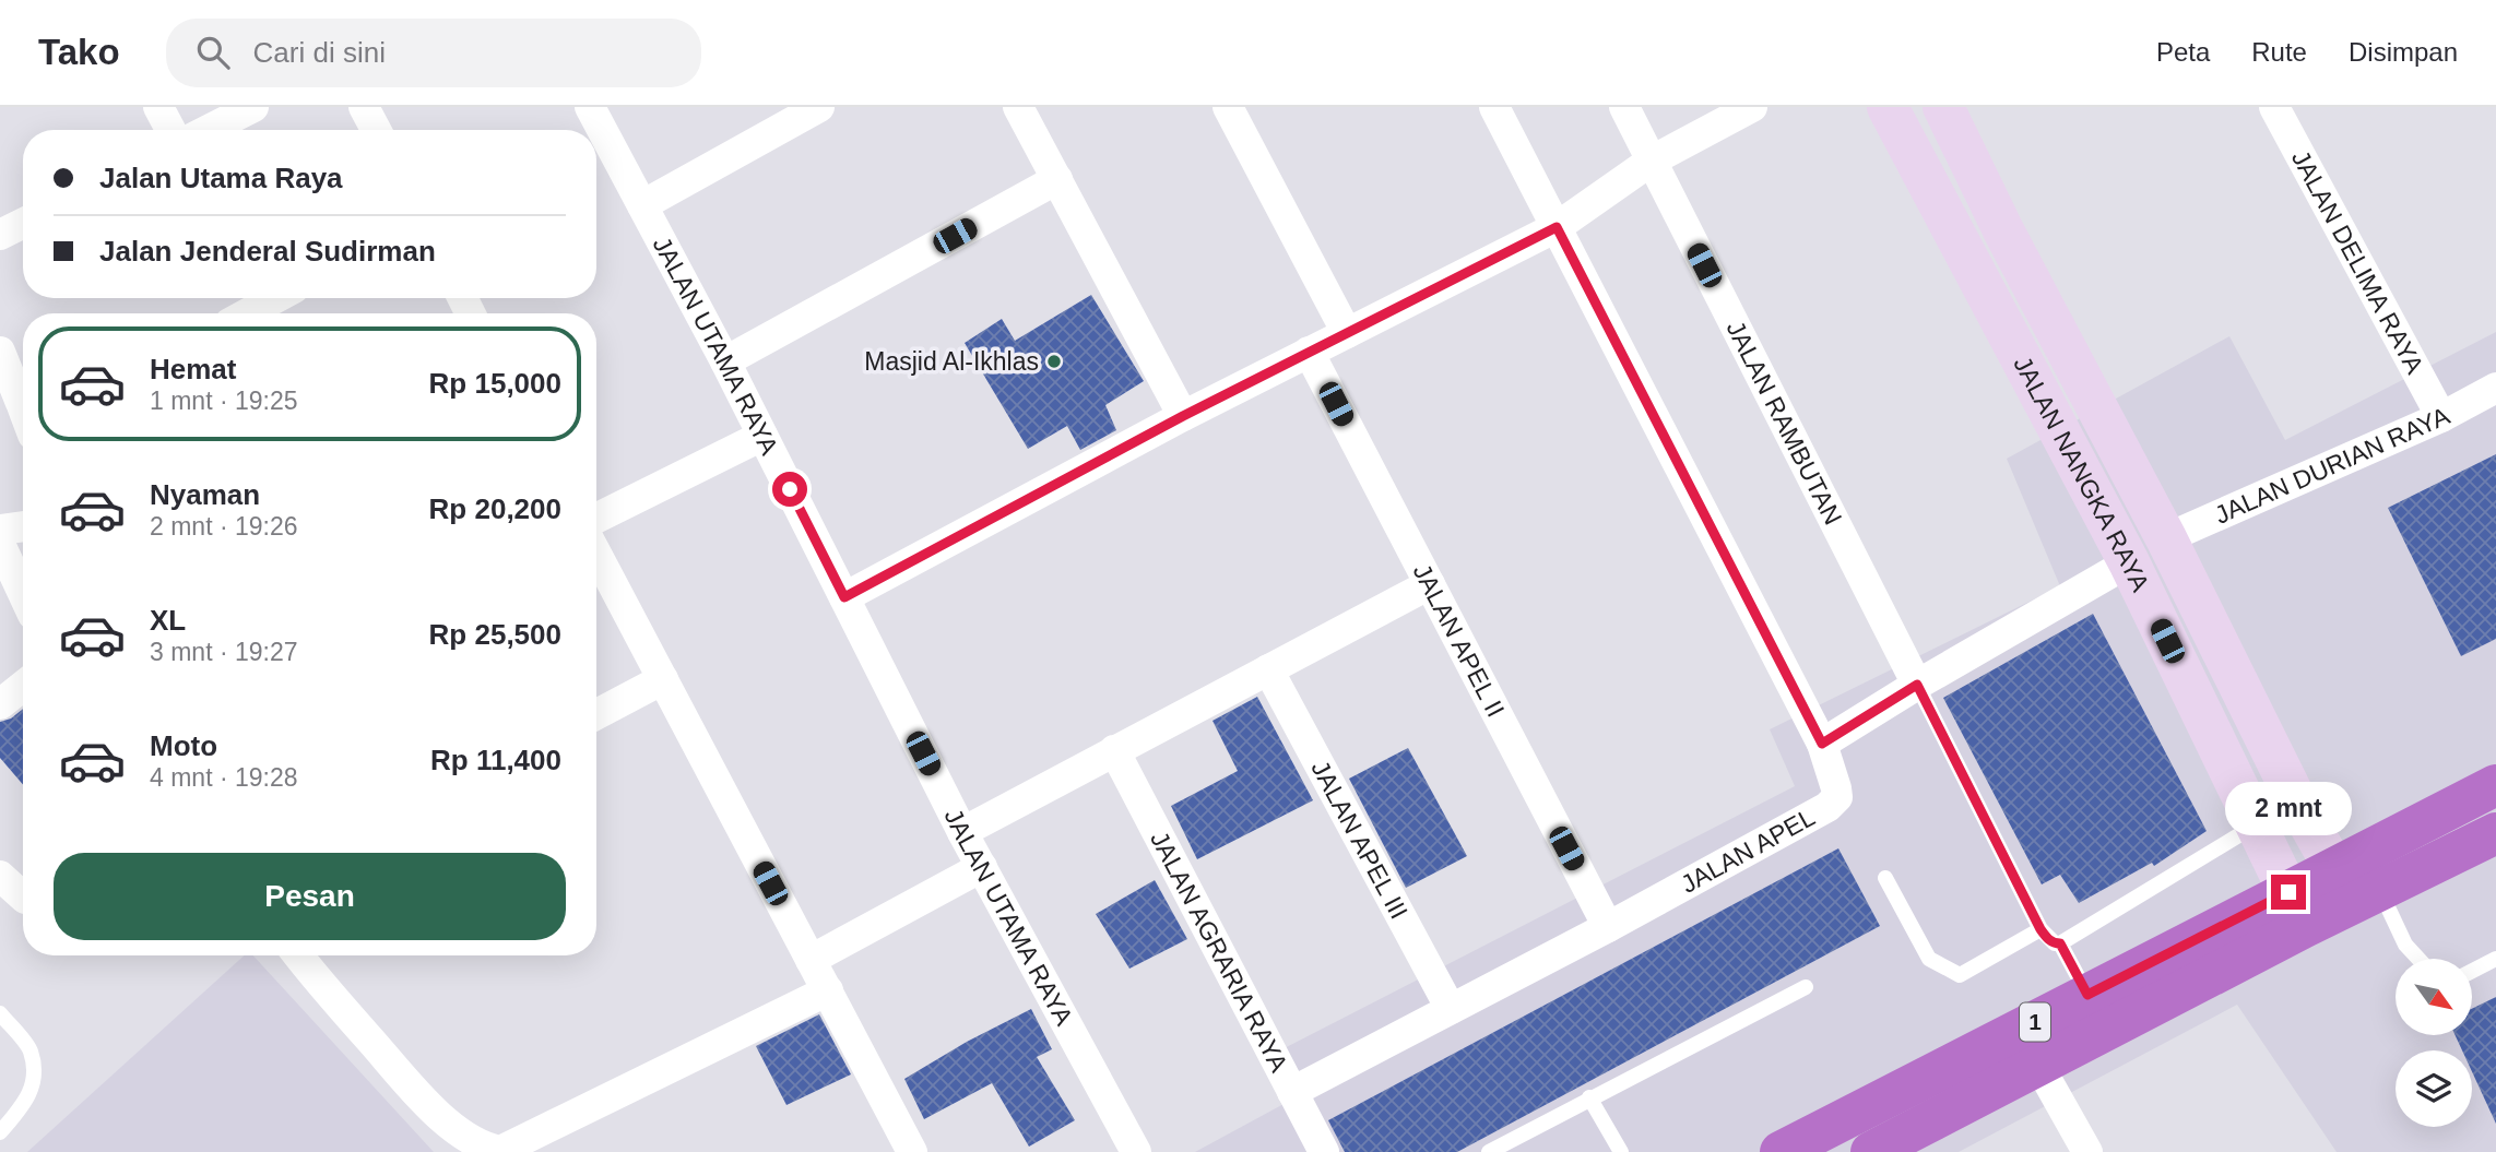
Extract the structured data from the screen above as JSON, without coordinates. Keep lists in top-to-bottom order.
{
  "streets": {
    "highway": ["1"],
    "street": [
      "JALAN DELIMA RAYA",
      "JALAN UTAMA RAYA",
      "JALAN RAMBUTAN",
      "JALAN DURIAN RAYA",
      "JALAN NANGKA RAYA",
      "JALAN APEL II",
      "JALAN APEL III",
      "JALAN APEL",
      "JALAN AGRARIA RAYA"
    ]
  },
  "crossings": [
    ["JALAN DELIMA RAYA", "JALAN DURIAN RAYA"],
    ["JALAN DURIAN RAYA", "JALAN NANGKA RAYA"],
    ["JALAN NANGKA RAYA", "1"],
    ["JALAN APEL II", "JALAN APEL"],
    ["JALAN APEL III", "JALAN APEL"],
    ["JALAN APEL", "JALAN AGRARIA RAYA"]
  ],
  "places": ["Masjid Al-Ikhlas"],
  "north": "bottom right",
  "page": {
    "header": "Tako",
    "search": "Cari di sini",
    "nav": ["Peta", "Rute", "Disimpan"],
    "banner": ["Jalan Utama Raya", "Jalan Jenderal Sudirman"],
    "list": [
      {
        "name": "Hemat",
        "note": "1 mnt · 19:25",
        "value": "Rp 15,000"
      },
      {
        "name": "Nyaman",
        "note": "2 mnt · 19:26",
        "value": "Rp 20,200"
      },
      {
        "name": "XL",
        "note": "3 mnt · 19:27",
        "value": "Rp 25,500"
      },
      {
        "name": "Moto",
        "note": "4 mnt · 19:28",
        "value": "Rp 11,400"
      }
    ],
    "bubble": "2 mnt",
    "buttons": "Pesan"
  }
}
